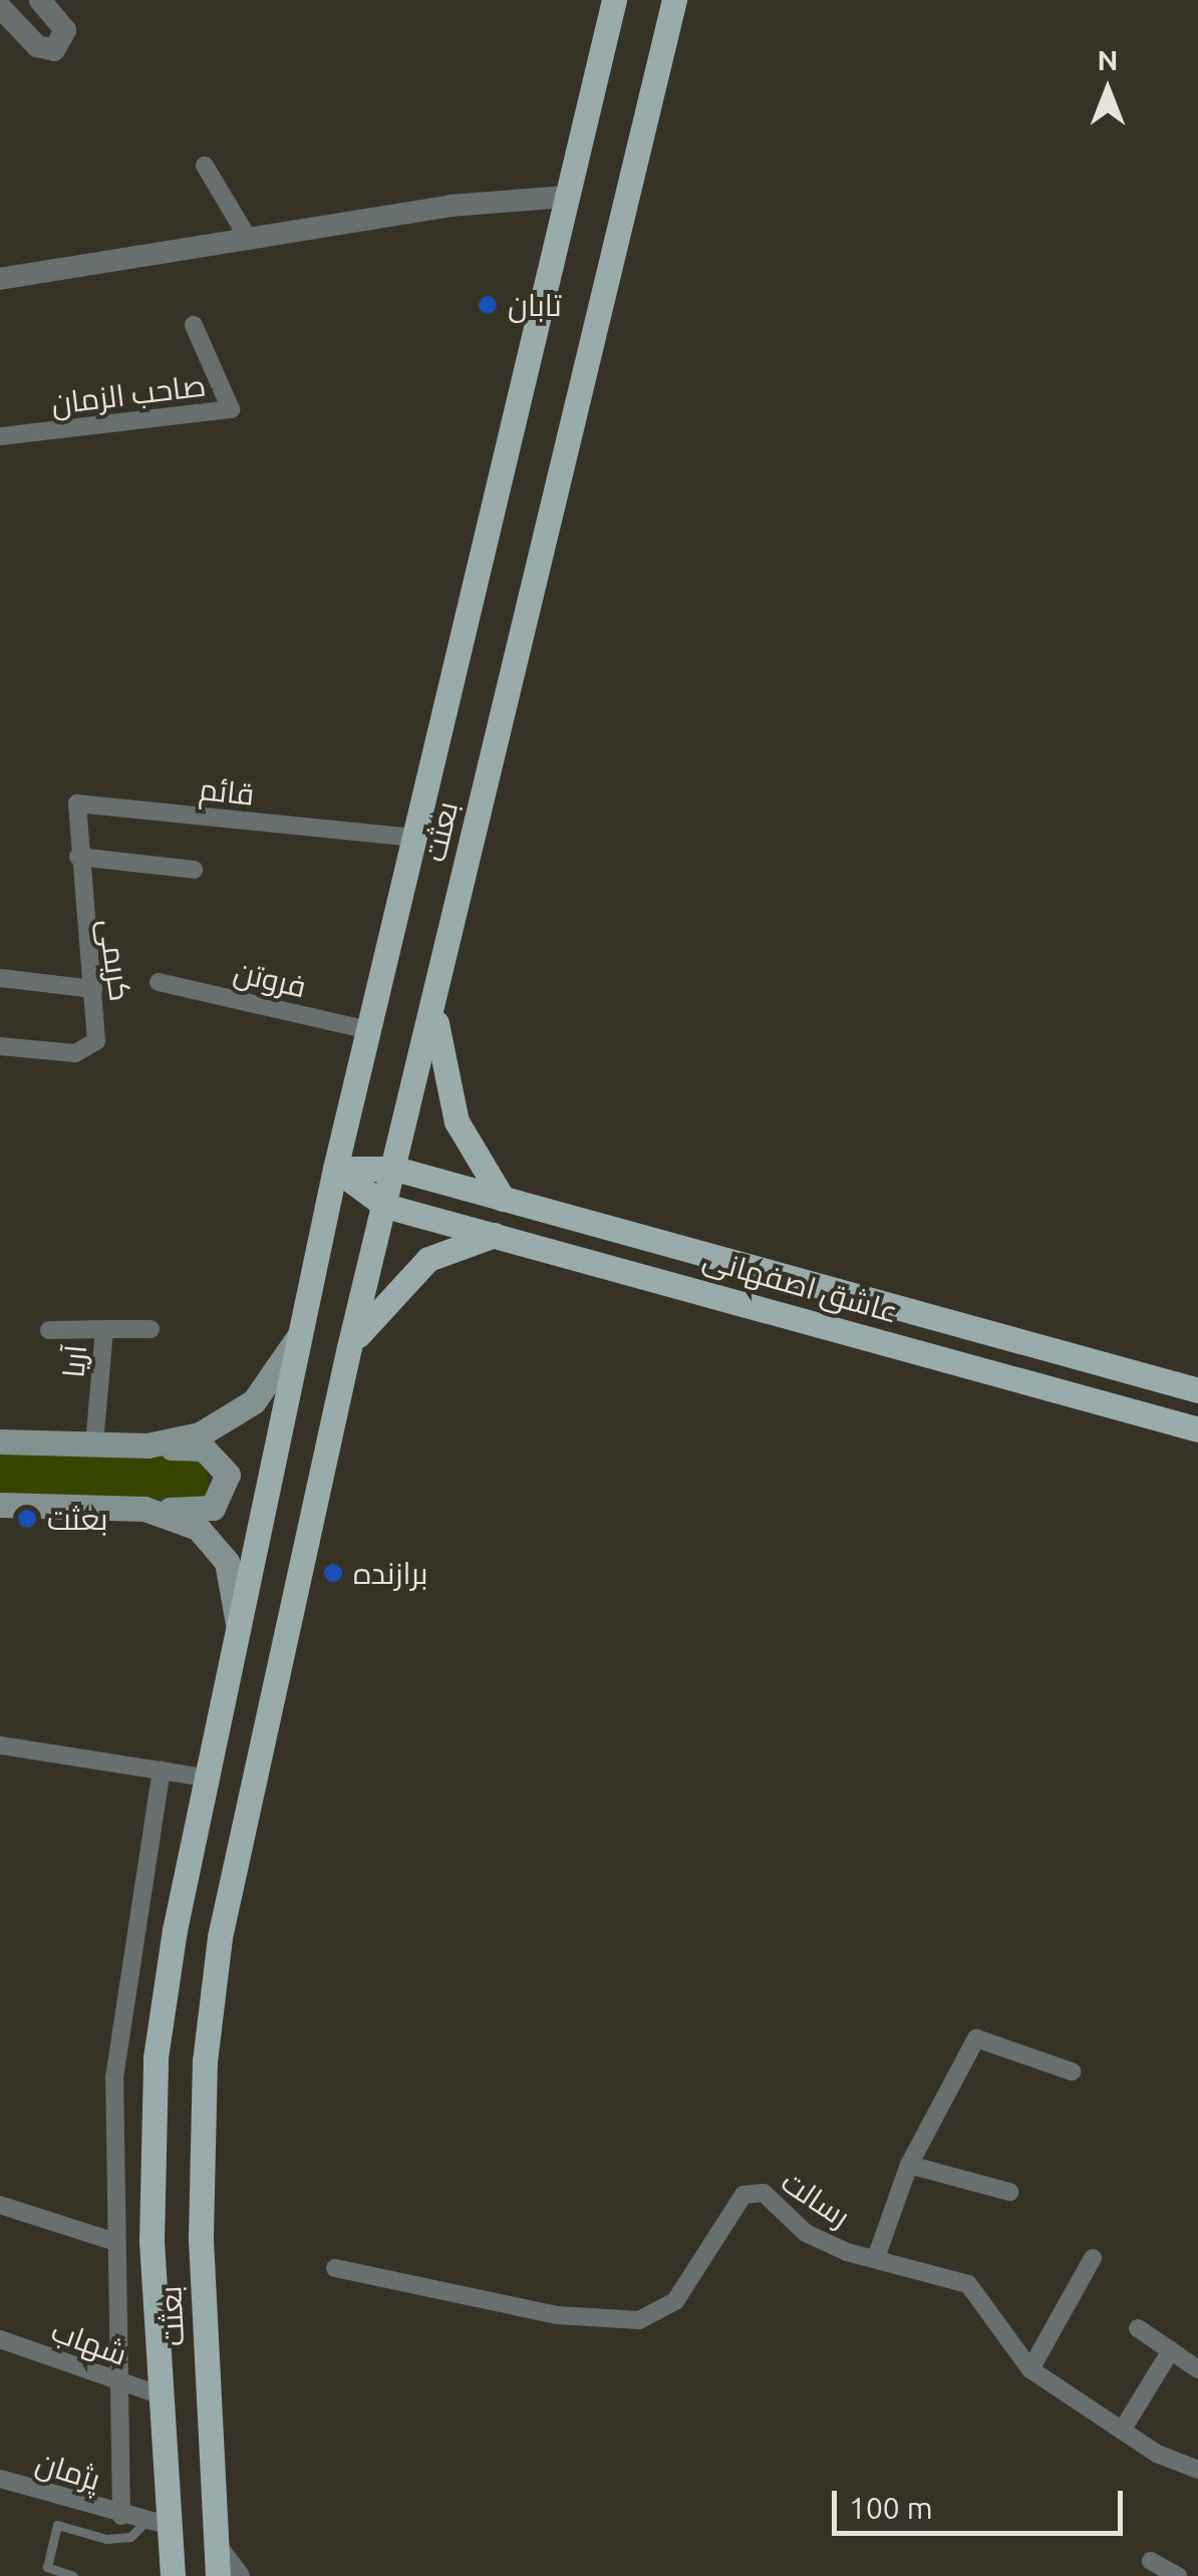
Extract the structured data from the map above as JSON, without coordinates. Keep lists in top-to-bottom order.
{
  "streets": {
    "main road": ["بعثت", "عاشق اصفهانی"],
    "street": [
      "صاحب الزمان",
      "قائم",
      "کریمی",
      "فروتن",
      "آریا",
      "رسالت",
      "شهاب",
      "پژمان"
    ]
  },
  "crossings": [
    ["قائم", "بعثت"],
    ["قائم", "کریمی"],
    ["بعثت", "فروتن"],
    ["بعثت", "عاشق اصفهانی"],
    ["بعثت", "شهاب"],
    ["بعثت", "پژمان"]
  ],
  "places": ["تابان", "بعثت", "برازنده"],
  "scale_bar": "100 m",
  "north": "top"
}
